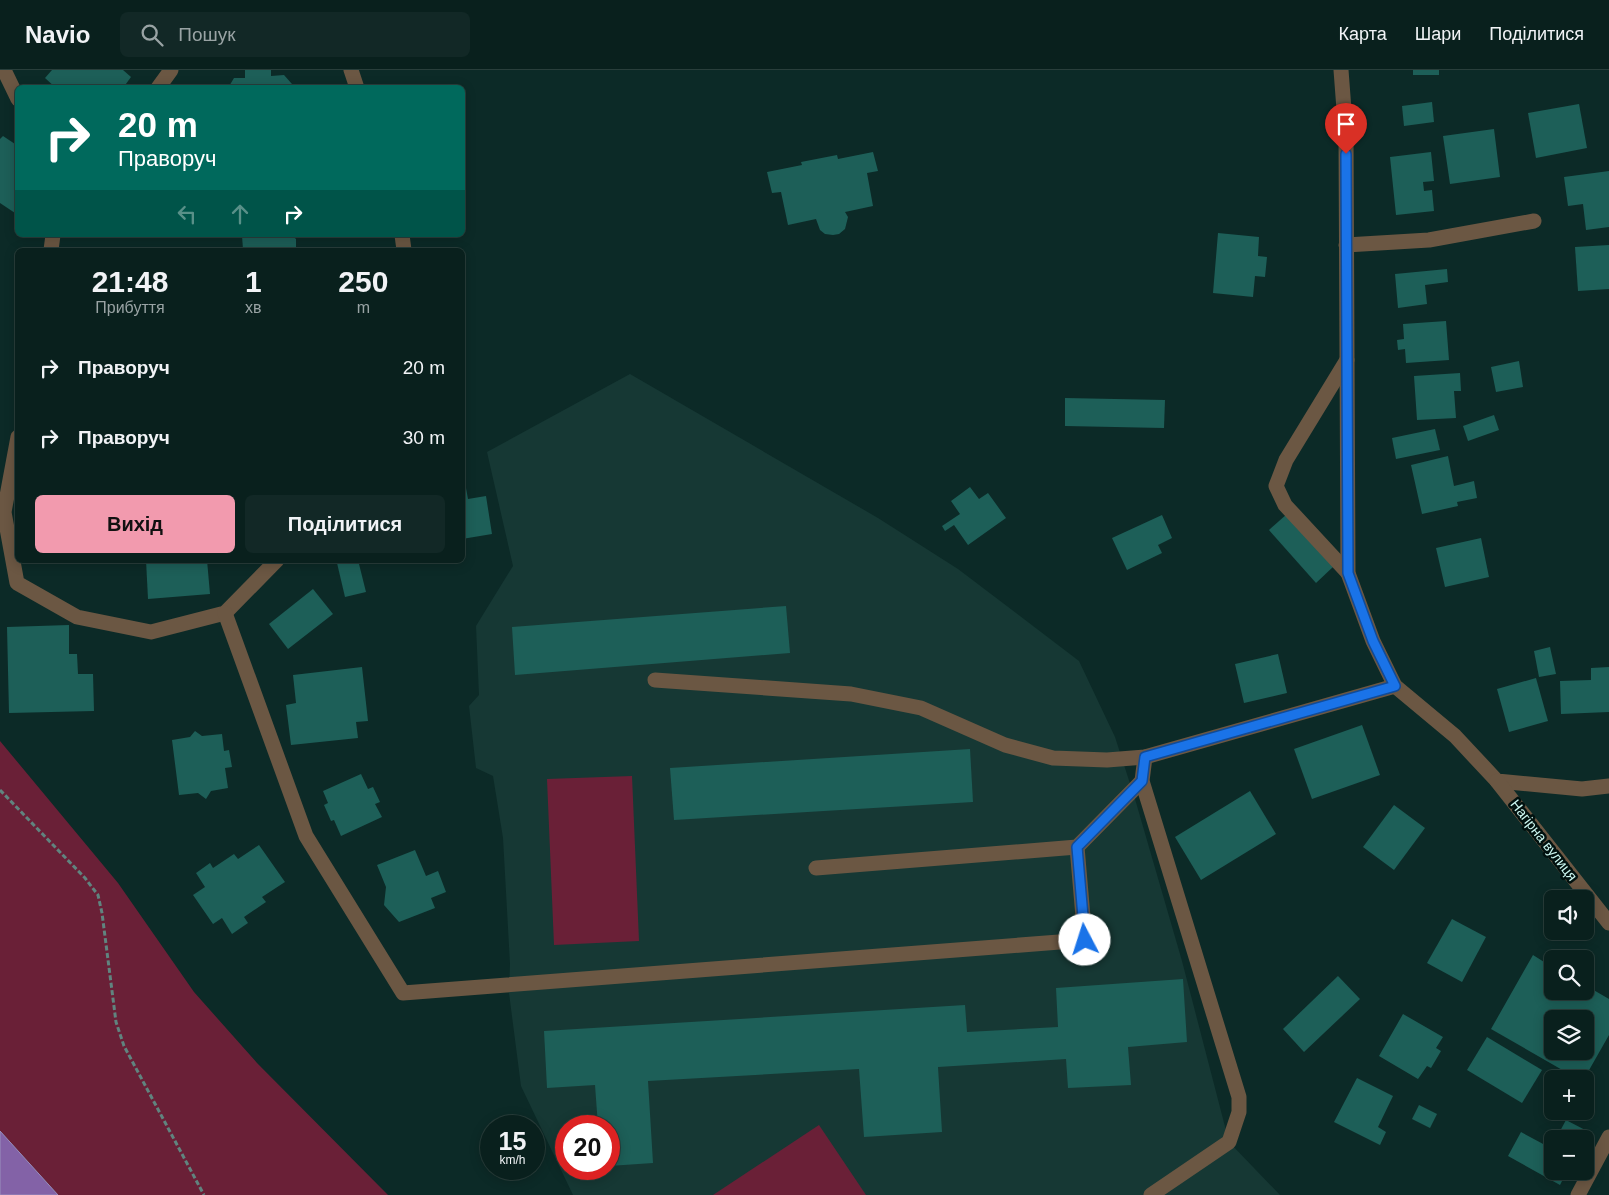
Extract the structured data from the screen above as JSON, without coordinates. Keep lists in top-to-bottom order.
{
  "streets": {
    "street": ["Нагірна вулиця"]
  },
  "page": {
    "header": "Navio",
    "search": "Пошук",
    "nav": ["Карта", "Шари", "Поділитися"],
    "turn": ["20 m", "Праворуч"],
    "eta": [
      "21:48",
      "Прибуття",
      "1",
      "хв",
      "250",
      "m"
    ],
    "list": [
      {
        "name": "Праворуч",
        "value": "20 m"
      },
      {
        "name": "Праворуч",
        "value": "30 m"
      }
    ],
    "buttons": ["Вихід", "Поділитися"],
    "map_buttons": ["+", "−"],
    "speed": "15 km/h",
    "limit": "20"
  }
}
